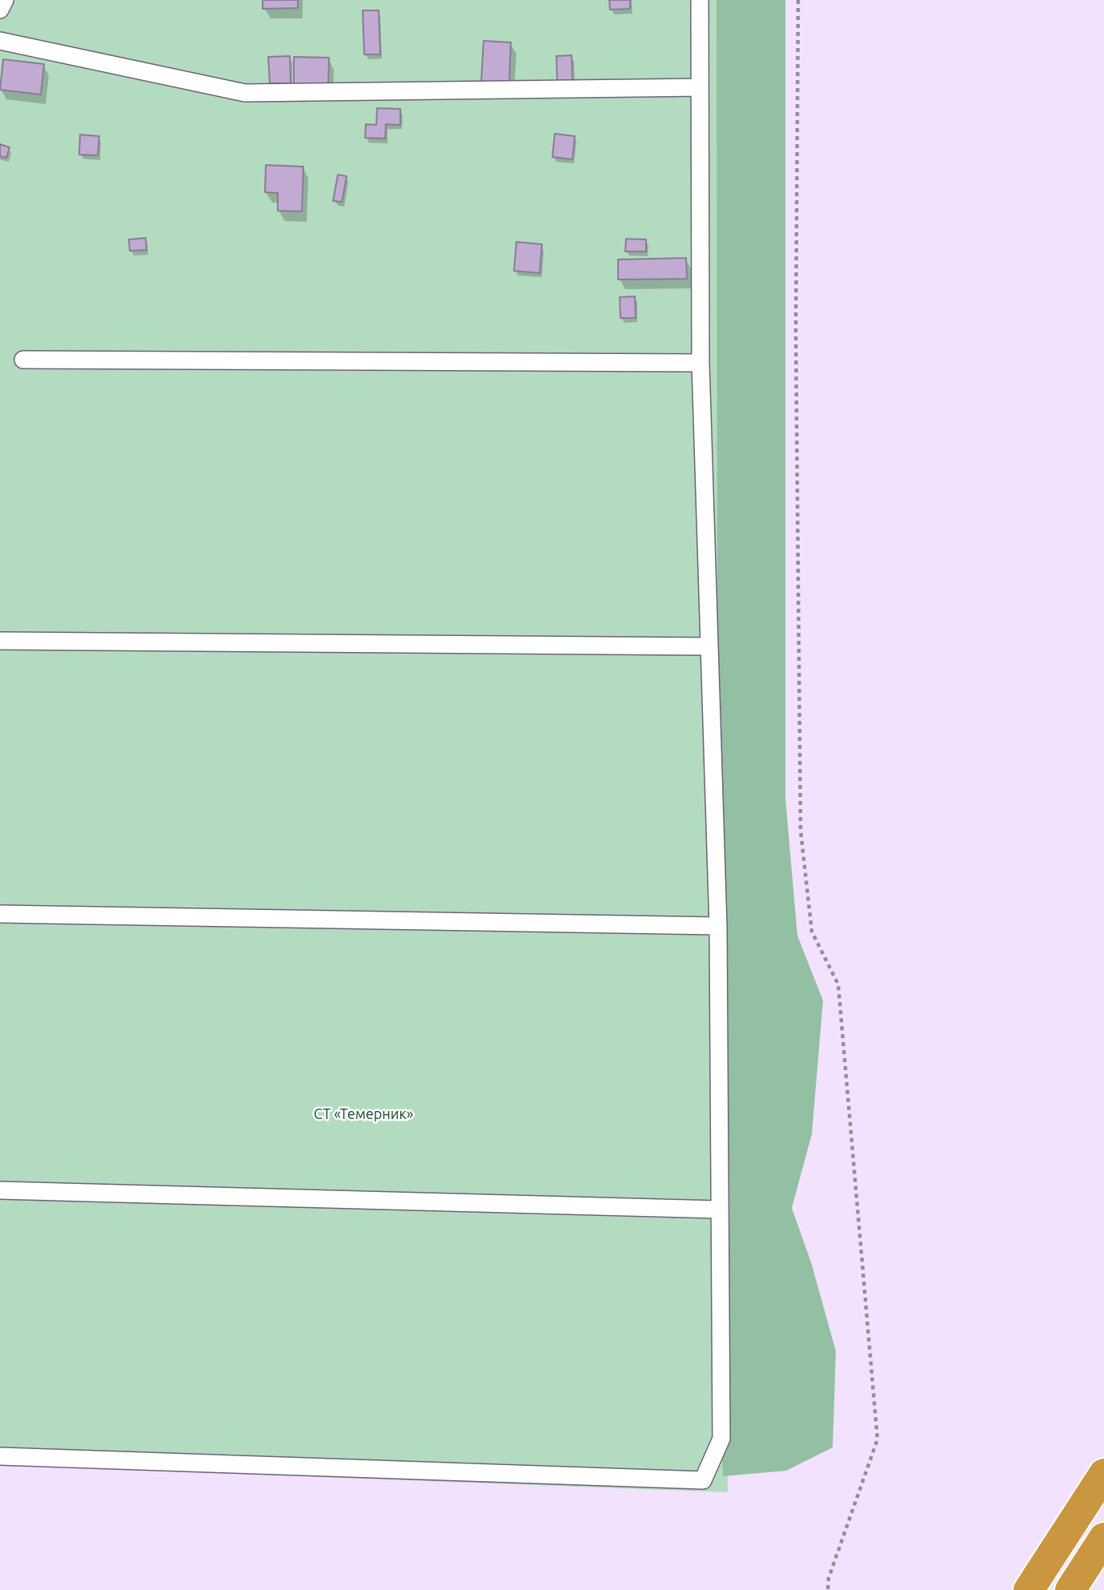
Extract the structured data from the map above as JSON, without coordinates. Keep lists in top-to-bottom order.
{
  "parks": ["СТ «Темерник»"]
}
